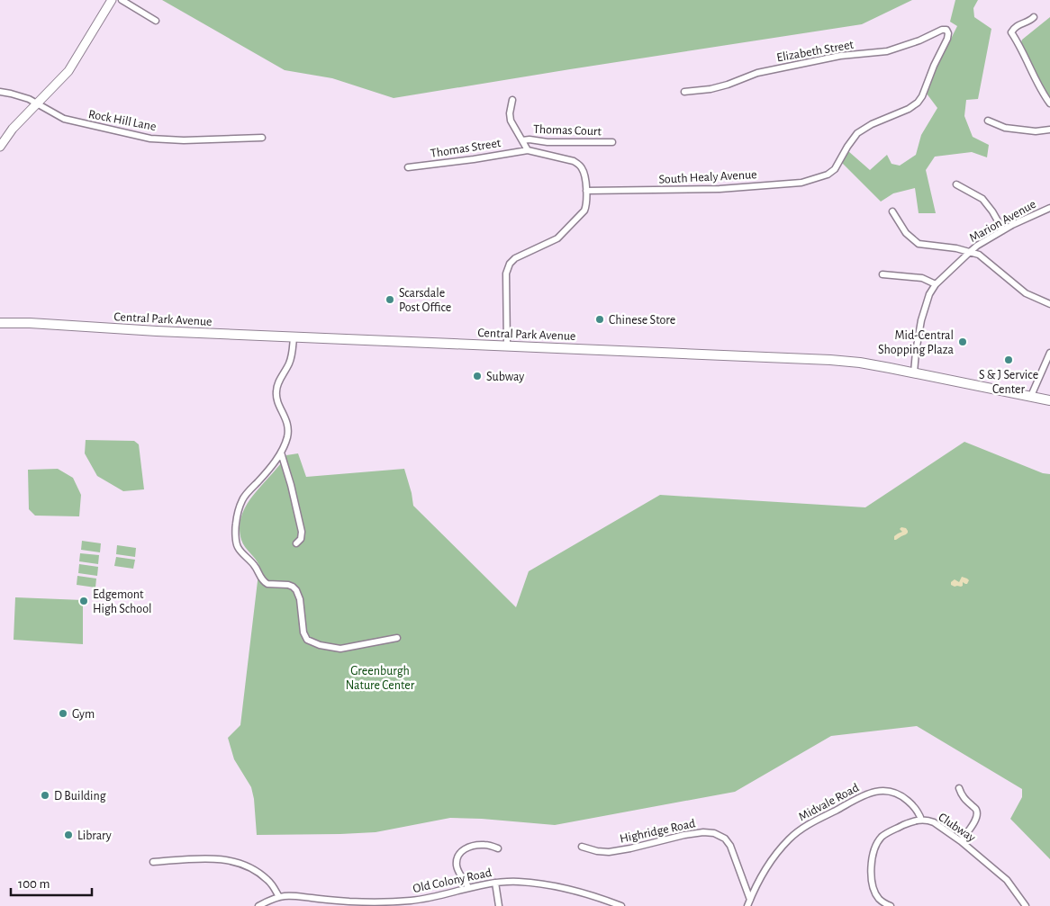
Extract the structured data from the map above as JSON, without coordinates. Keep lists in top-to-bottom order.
{
  "streets": {
    "main road": ["Central Park Avenue"],
    "street": [
      "Elizabeth Street",
      "Rock Hill Lane",
      "Thomas Court",
      "Thomas Street",
      "South Healy Avenue",
      "Marion Avenue",
      "Midvale Road",
      "Clubway",
      "Highridge Road",
      "Old Colony Road"
    ]
  },
  "crossings": [
    ["Elizabeth Street", "South Healy Avenue"],
    ["Thomas Court", "Thomas Street"],
    ["Thomas Street", "South Healy Avenue"],
    ["Marion Avenue", "Central Park Avenue"],
    ["Midvale Road", "Clubway"],
    ["Midvale Road", "Highridge Road"]
  ],
  "parks": ["Greenburgh Nature Center"],
  "places": [
    "Scarsdale Post Office",
    "Chinese Store",
    "Mid-Central Shopping Plaza",
    "S & J Service Center",
    "Subway",
    "Edgemont High School",
    "Gym",
    "D Building",
    "Library"
  ],
  "scale_bar": "100 m"
}
